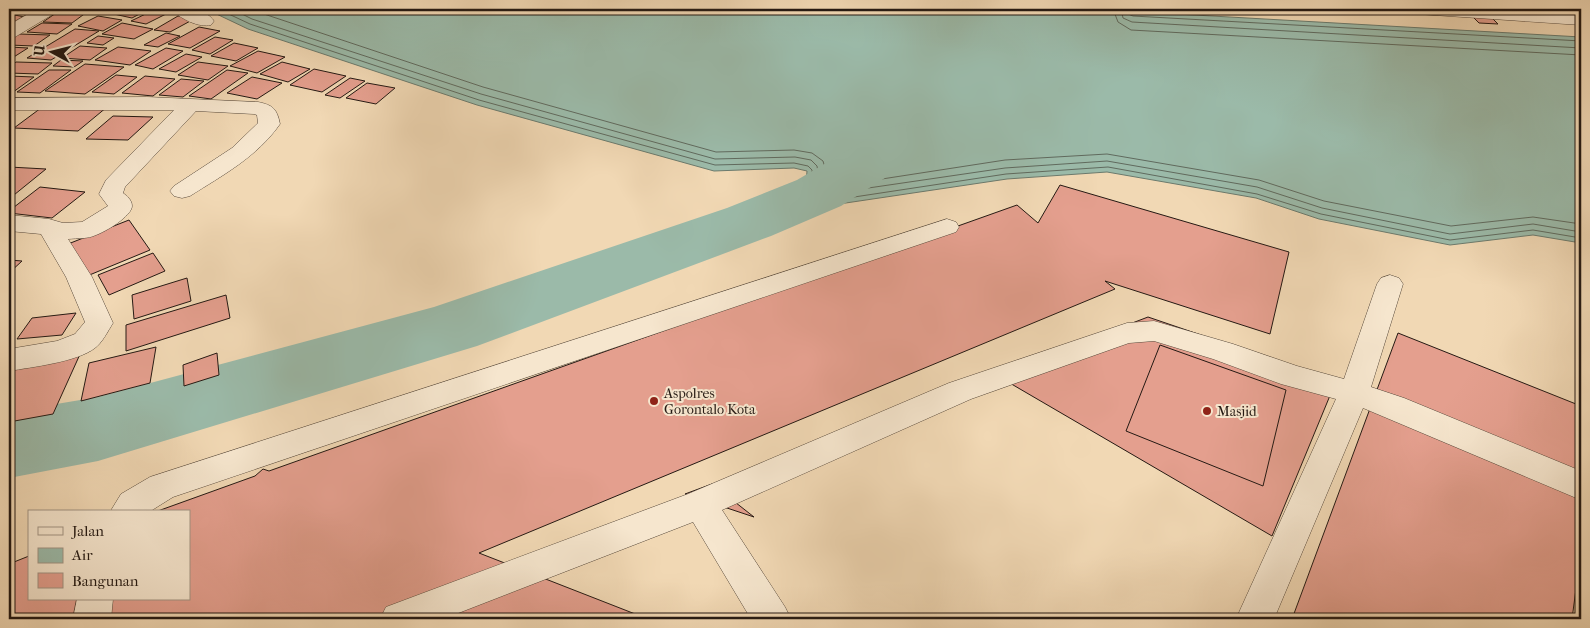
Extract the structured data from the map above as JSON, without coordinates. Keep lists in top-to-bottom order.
{
  "places": ["Aspolres Gorontalo Kota", "Masjid"],
  "legend": ["Jalan", "Air", "Bangunan"],
  "north": "left"
}
